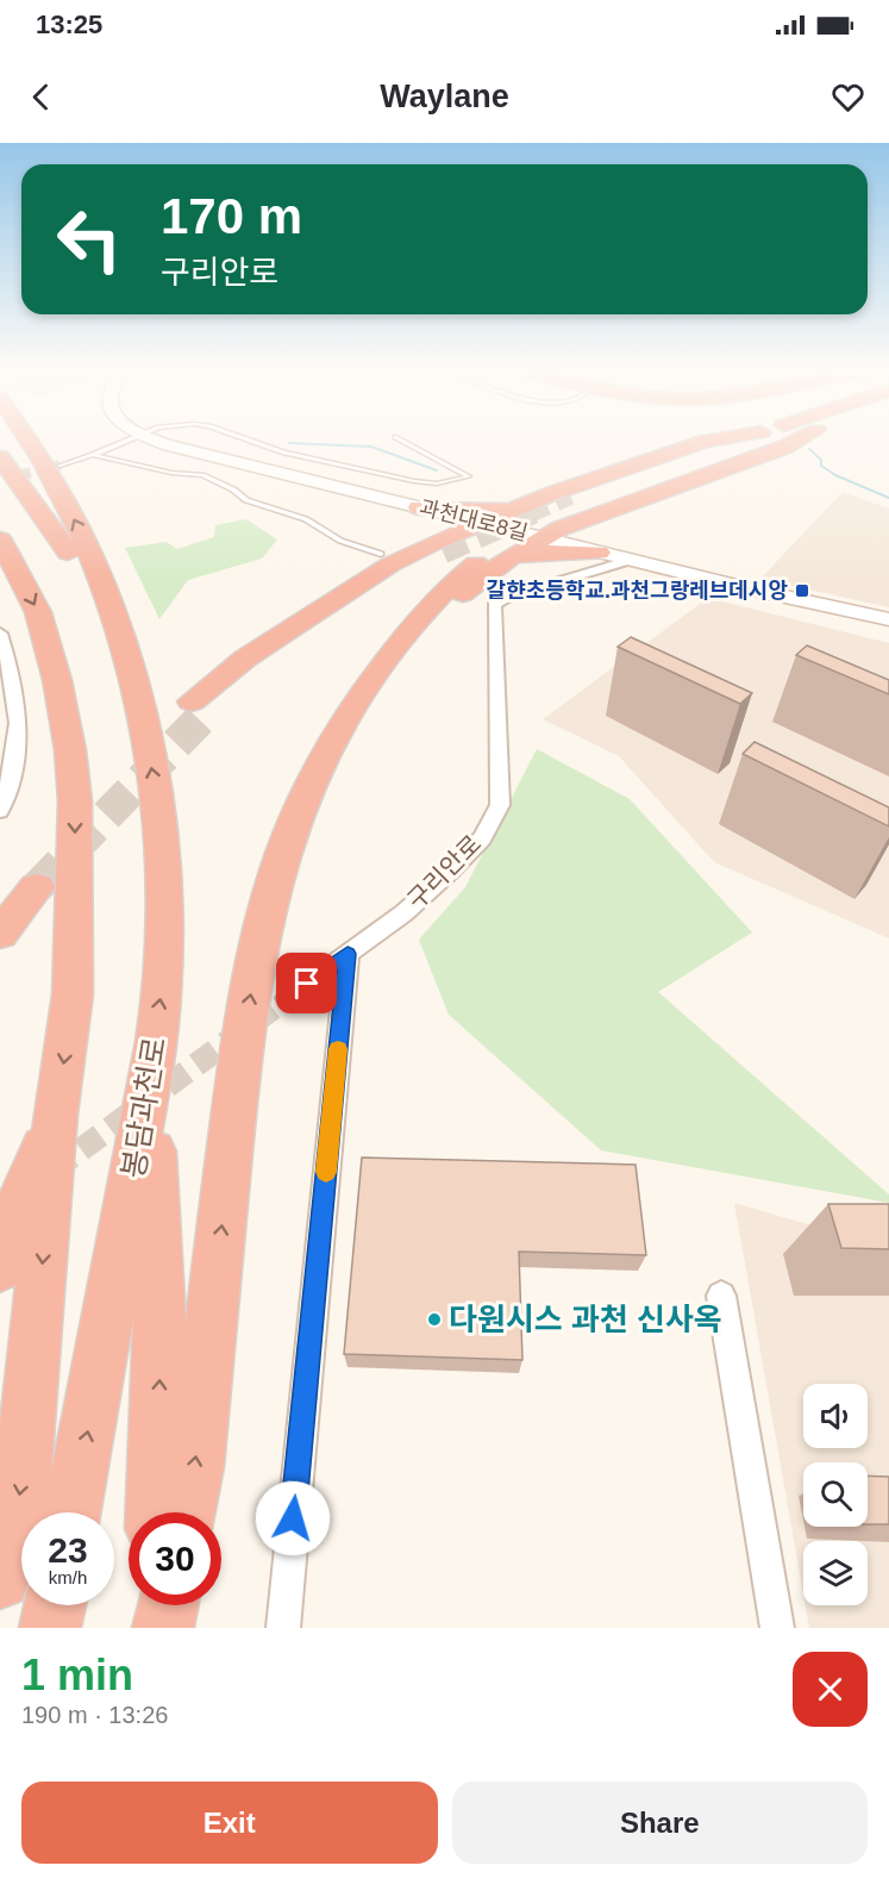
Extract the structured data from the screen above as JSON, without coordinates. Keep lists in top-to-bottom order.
{
  "streets": {
    "highway": ["봉담과천로"],
    "street": ["과천대로8길", "구리안로"]
  },
  "crossings": [
    ["과천대로8길", "구리안로"]
  ],
  "places": {
    "transit": ["갈햔초등학교.과천그랑레브데시앙"],
    "other": ["다원시스 과천 신사옥"]
  },
  "page": {
    "status": "13:25",
    "header": "Waylane",
    "turn": ["170 m", "구리안로"],
    "speed": "23 km/h",
    "limit": "30",
    "heading": ["1 min", "190 m · 13:26"],
    "buttons": ["Exit", "Share"]
  }
}
